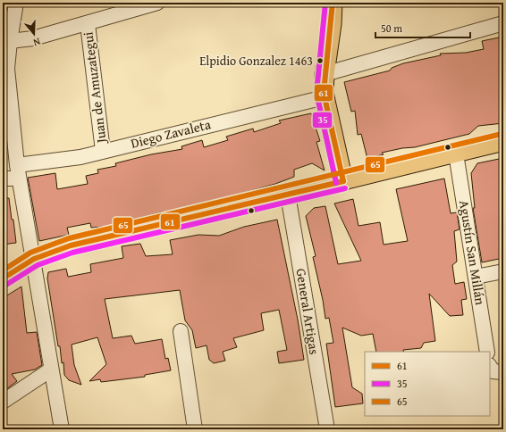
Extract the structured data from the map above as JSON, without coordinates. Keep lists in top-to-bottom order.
{
  "streets": {
    "street": [
      "Juan de Amuzategui",
      "Diego Zavaleta",
      "Agustín San Millán",
      "General Artigas"
    ]
  },
  "crossings": [
    ["Juan de Amuzategui", "Diego Zavaleta"]
  ],
  "places": ["Elpidio Gonzalez 1463"],
  "lines": ["transit line 61", "transit line 35", "transit line 65"],
  "legend": ["61", "35", "65"],
  "scale_bar": "50 m",
  "north": "bottom"
}
